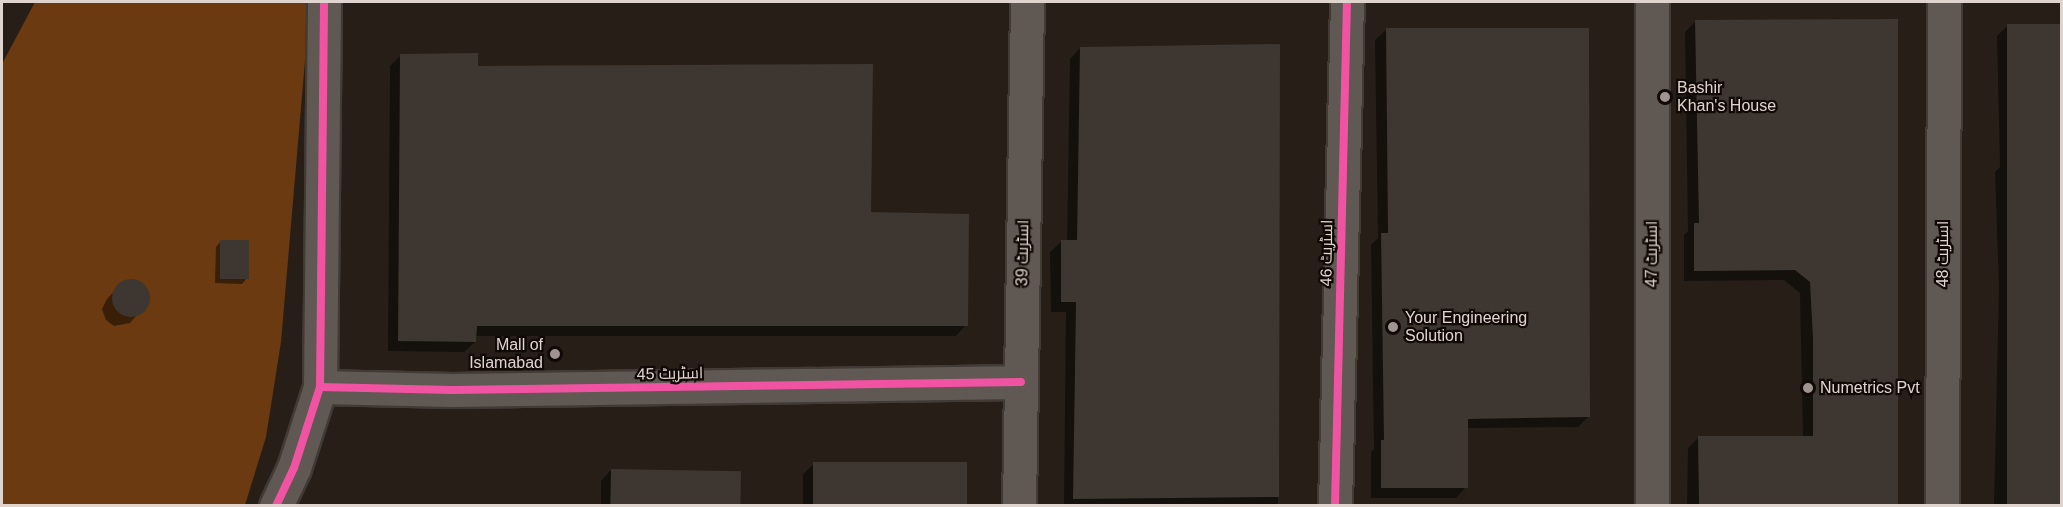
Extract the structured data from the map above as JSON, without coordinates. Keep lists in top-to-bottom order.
{
  "streets": {
    "street": [
      "اسٹریٹ 39",
      "اسٹریٹ 46",
      "اسٹریٹ 47",
      "اسٹریٹ 48",
      "اسٹریٹ 45"
    ]
  },
  "crossings": [
    ["اسٹریٹ 39", "اسٹریٹ 45"]
  ],
  "places": [
    "Bashir Khan's House",
    "Your Engineering Solution",
    "Mall of Islamabad",
    "Numetrics Pvt"
  ]
}
